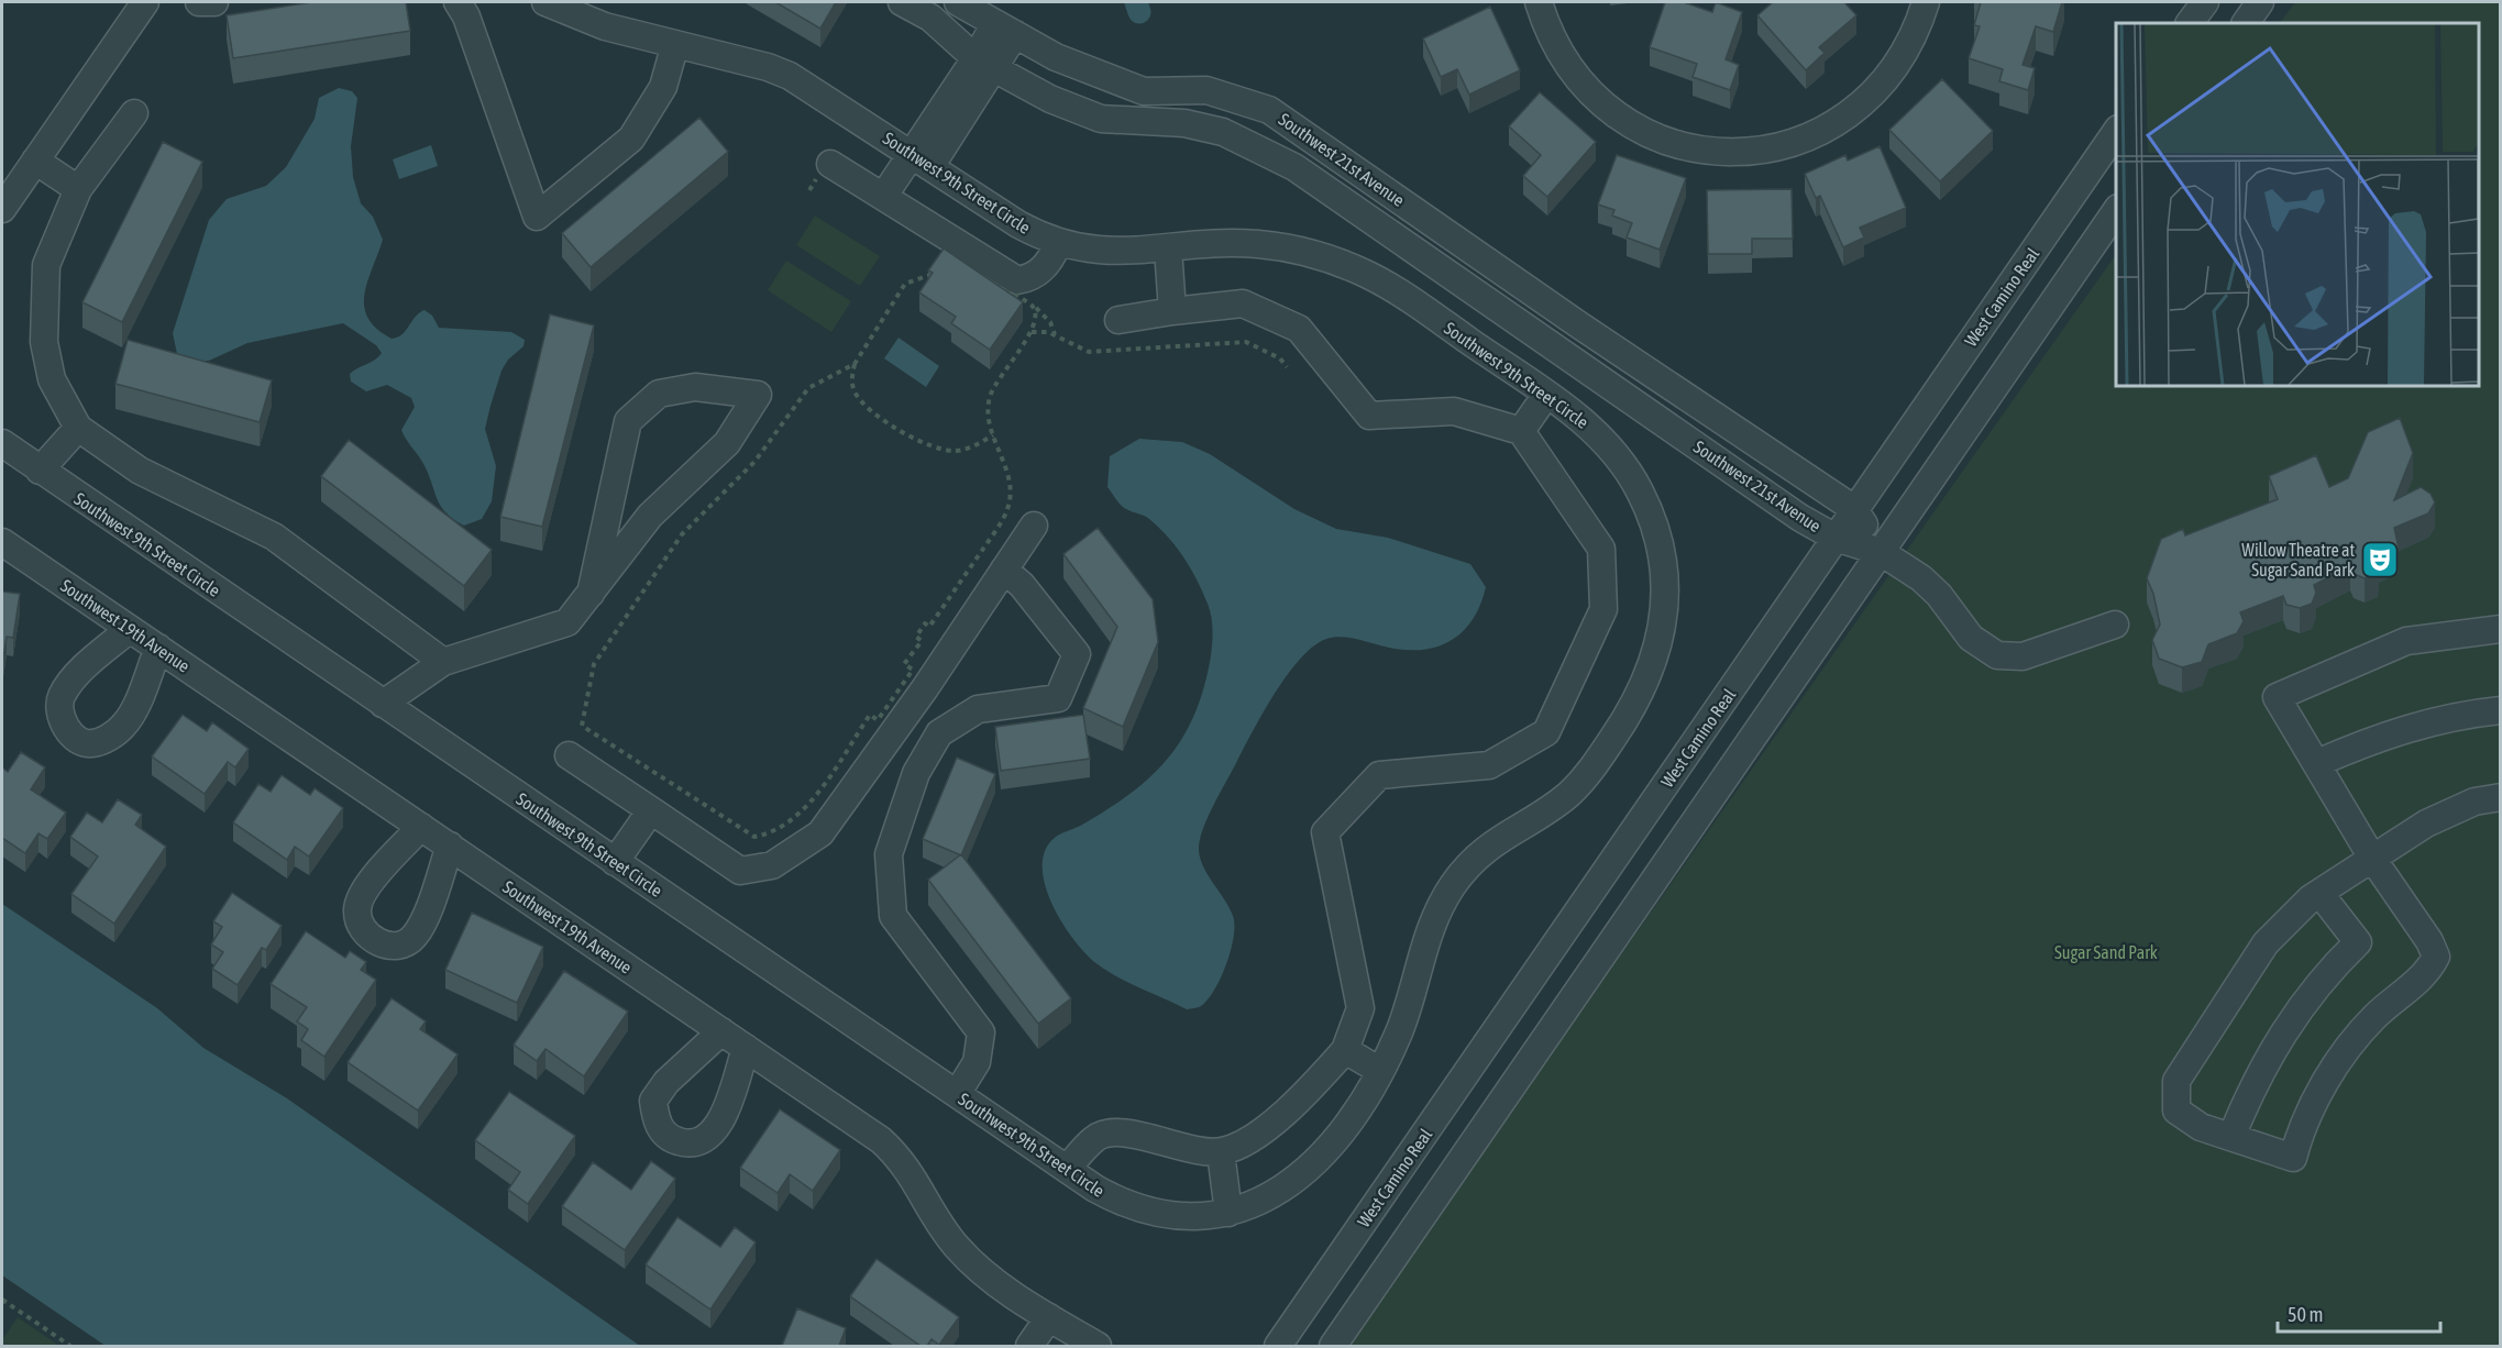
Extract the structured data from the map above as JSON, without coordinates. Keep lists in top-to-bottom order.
{
  "streets": {
    "street": [
      "Southwest 21st Avenue",
      "Southwest 9th Street Circle",
      "West Camino Real",
      "Southwest 19th Avenue"
    ]
  },
  "crossings": [
    ["Southwest 21st Avenue", "West Camino Real"]
  ],
  "parks": ["Sugar Sand Park"],
  "places": {
    "theatre": ["Willow Theatre at Sugar Sand Park"]
  },
  "scale_bar": "50 m"
}
